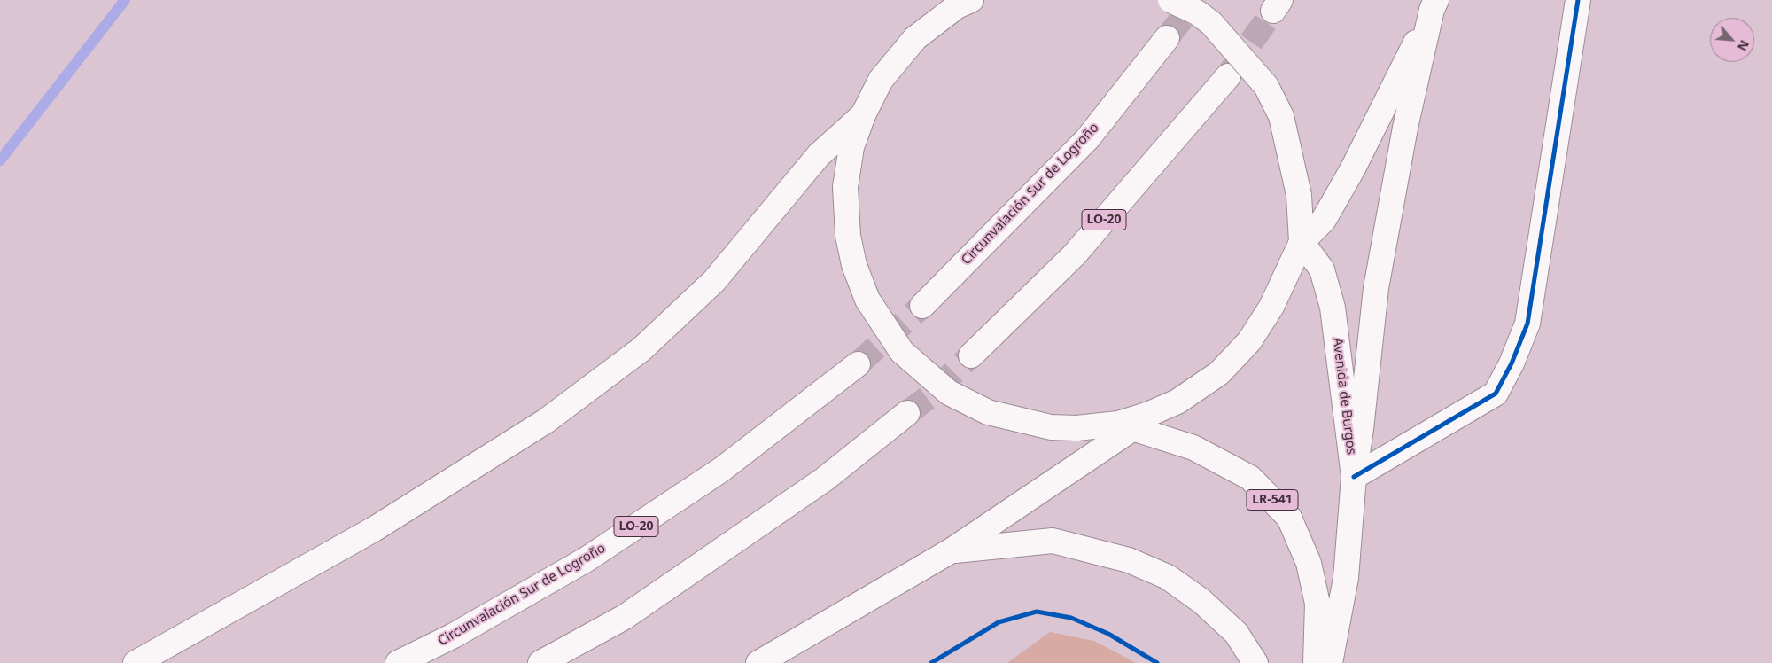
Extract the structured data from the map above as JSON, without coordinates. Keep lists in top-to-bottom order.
{
  "streets": {
    "main road": [
      "Circunvalación Sur de Logroño",
      "LO-20",
      "Avenida de Burgos",
      "LR-541"
    ]
  },
  "north": "bottom right"
}
